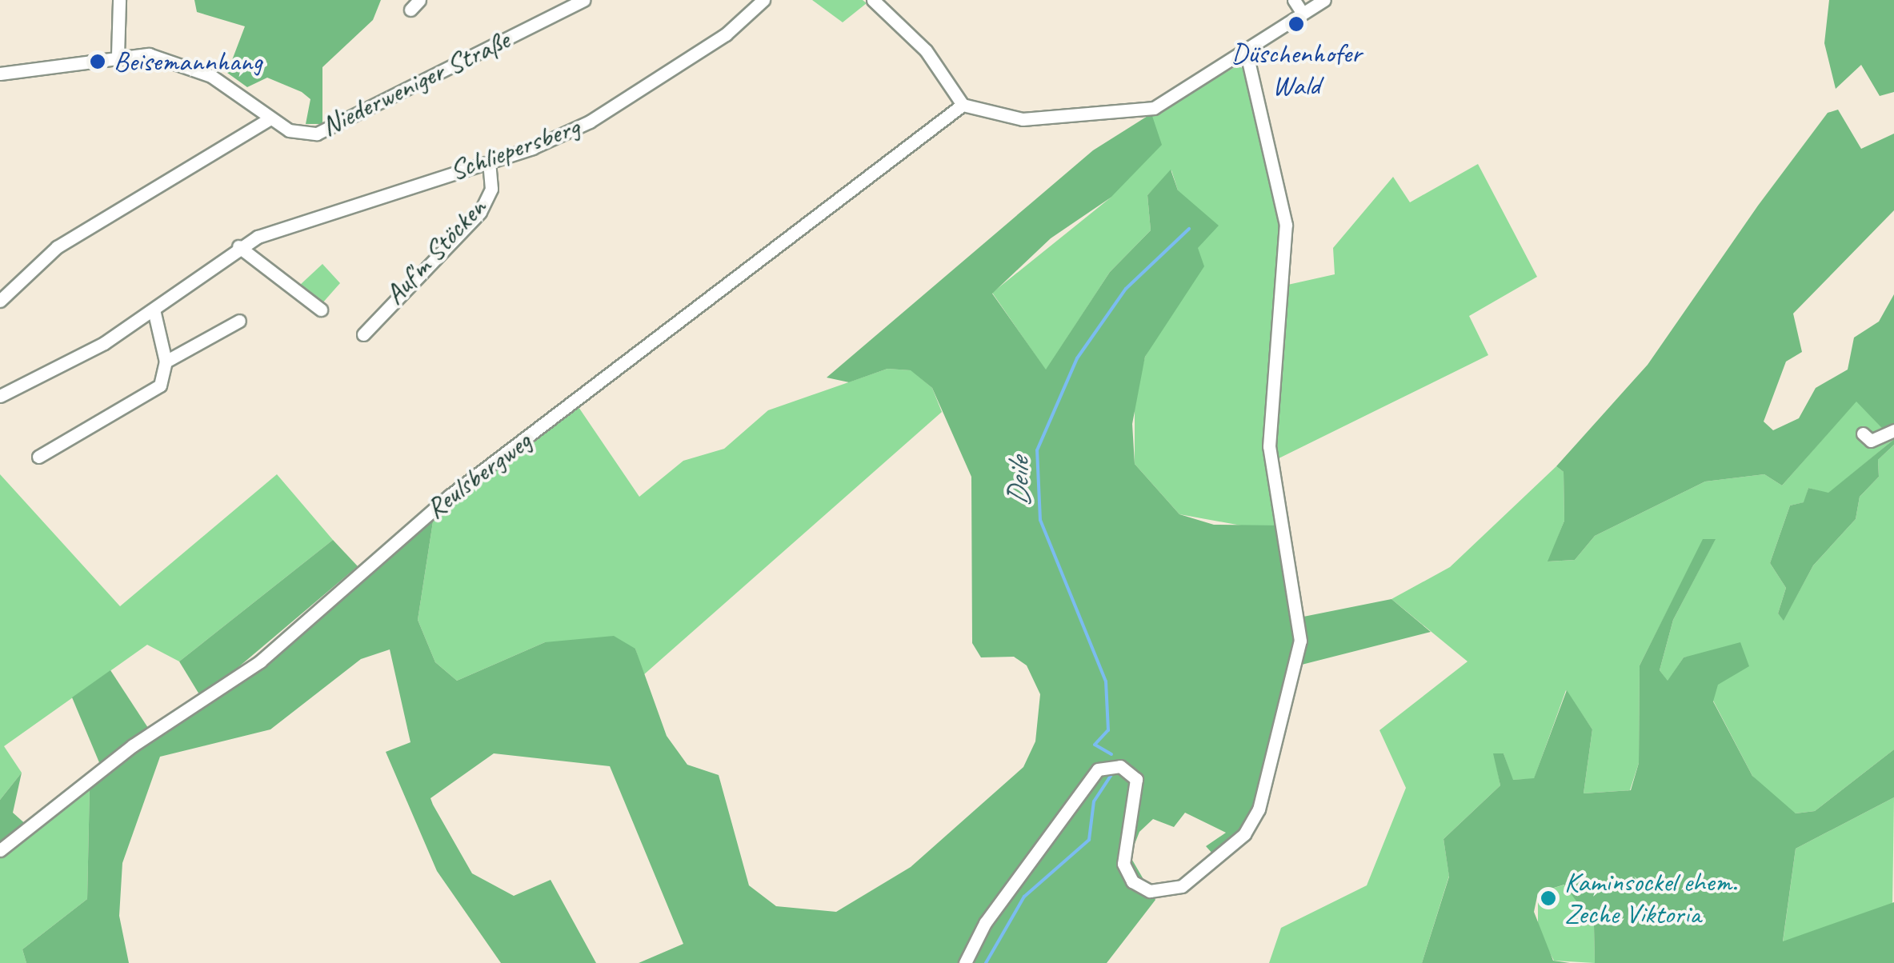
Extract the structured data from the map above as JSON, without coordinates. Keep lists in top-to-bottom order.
{
  "streets": {
    "street": [
      "Niederweniger Straße",
      "Schliepersberg",
      "Auf'm Stöcken",
      "Reulsbergweg"
    ]
  },
  "crossings": [
    ["Schliepersberg", "Auf'm Stöcken"]
  ],
  "water": ["Deile"],
  "places": ["Düschenhofer Wald", "Beisemannhang", "Kaminsockel ehem. Zeche Viktoria"]
}
